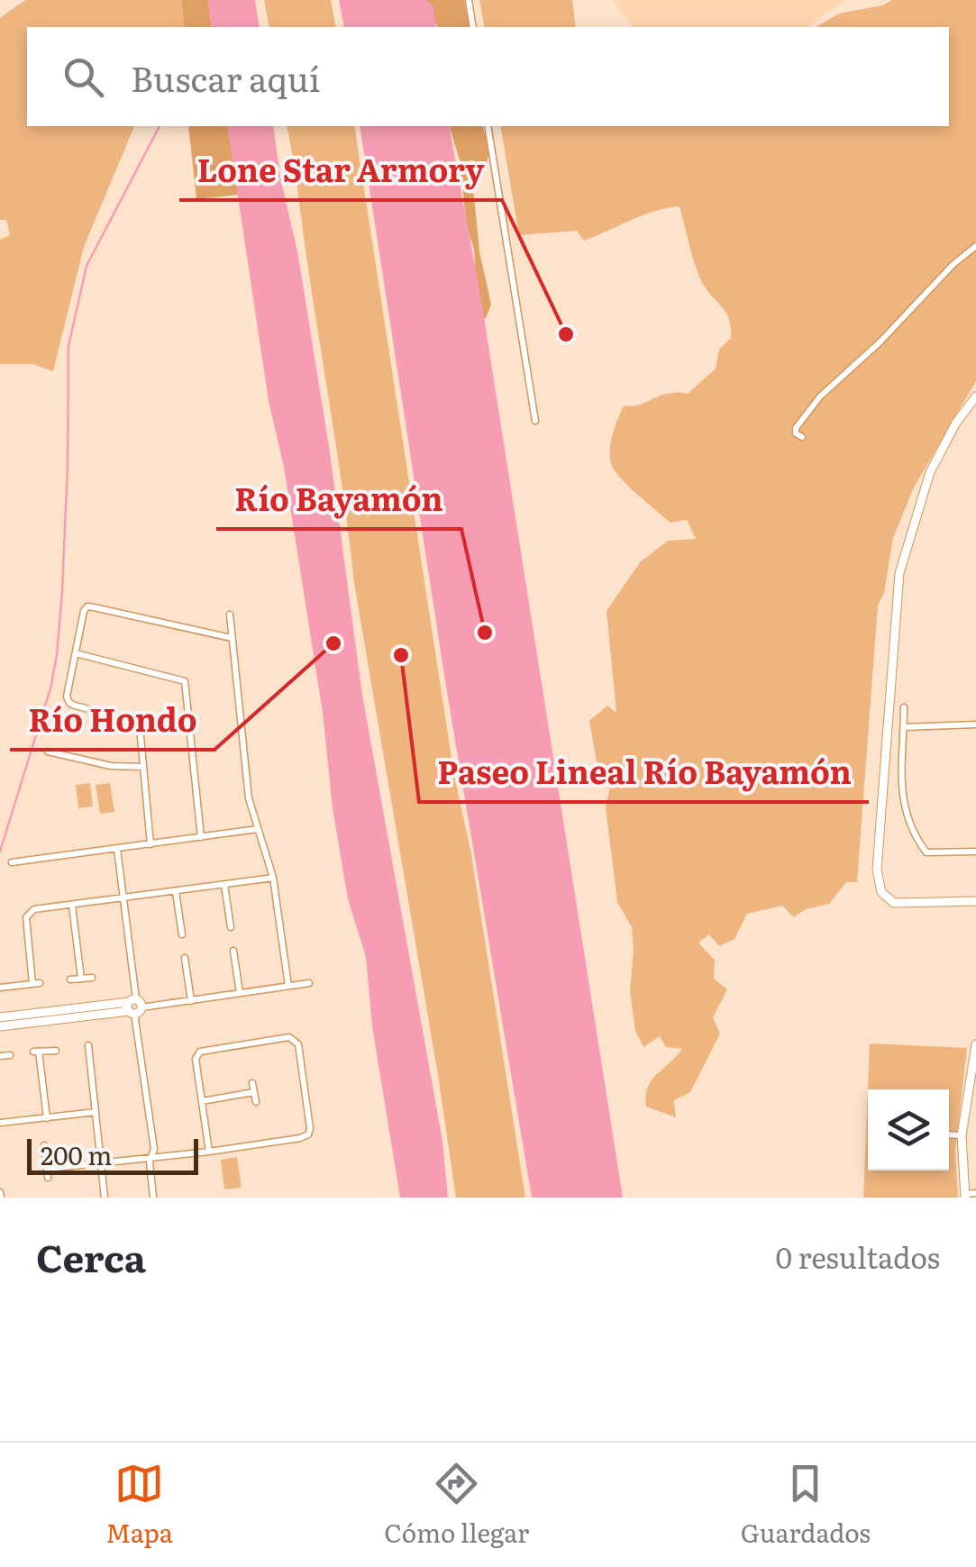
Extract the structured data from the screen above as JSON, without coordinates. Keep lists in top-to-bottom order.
{
  "places": [
    "Lone Star Armory",
    "Río Bayamón",
    "Río Hondo",
    "Paseo Lineal Río Bayamón"
  ],
  "scale_bar": "200 m",
  "page": {
    "search": "Buscar aquí",
    "scale": "200 m",
    "heading": ["Cerca", "0 resultados"],
    "nav": ["Mapa", "Cómo llegar", "Guardados"]
  }
}
